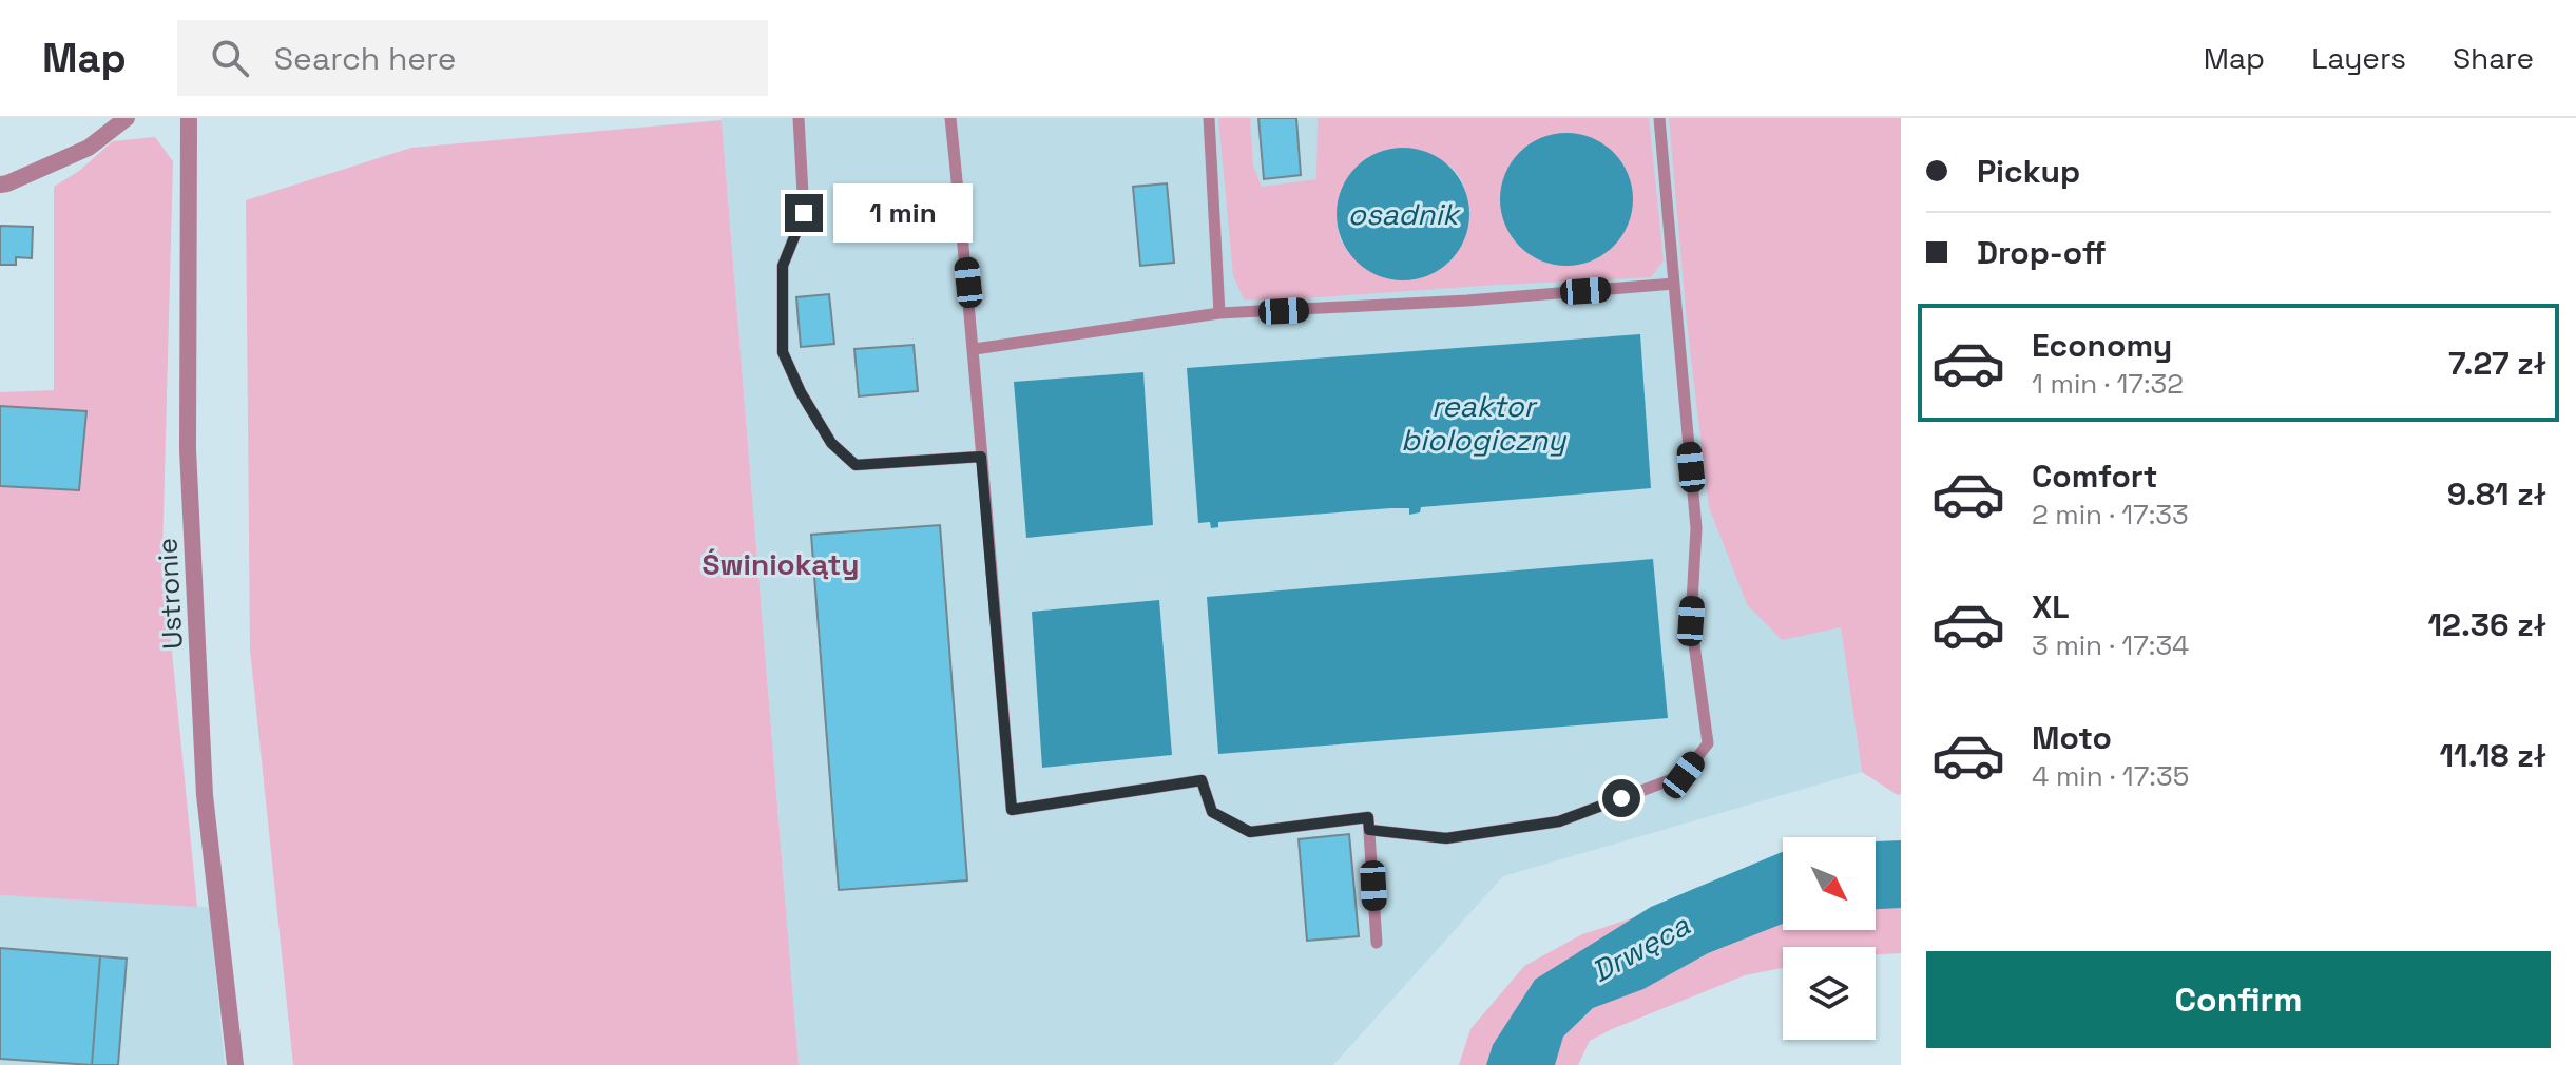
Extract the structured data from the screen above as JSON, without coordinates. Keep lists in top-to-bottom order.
{
  "streets": {
    "street": ["Ustronie"]
  },
  "districts": ["Świniokąty"],
  "water": ["osadnik", "reaktor biologiczny", "Drwęca"],
  "north": "bottom right",
  "page": {
    "header": "Map",
    "search": "Search here",
    "nav": ["Map", "Layers", "Share"],
    "banner": ["Pickup", "Drop-off"],
    "bubble": "1 min",
    "list": [
      {
        "name": "Economy",
        "note": "1 min · 17:32",
        "value": "7.27 zł"
      },
      {
        "name": "Comfort",
        "note": "2 min · 17:33",
        "value": "9.81 zł"
      },
      {
        "name": "XL",
        "note": "3 min · 17:34",
        "value": "12.36 zł"
      },
      {
        "name": "Moto",
        "note": "4 min · 17:35",
        "value": "11.18 zł"
      }
    ],
    "buttons": "Confirm"
  }
}
